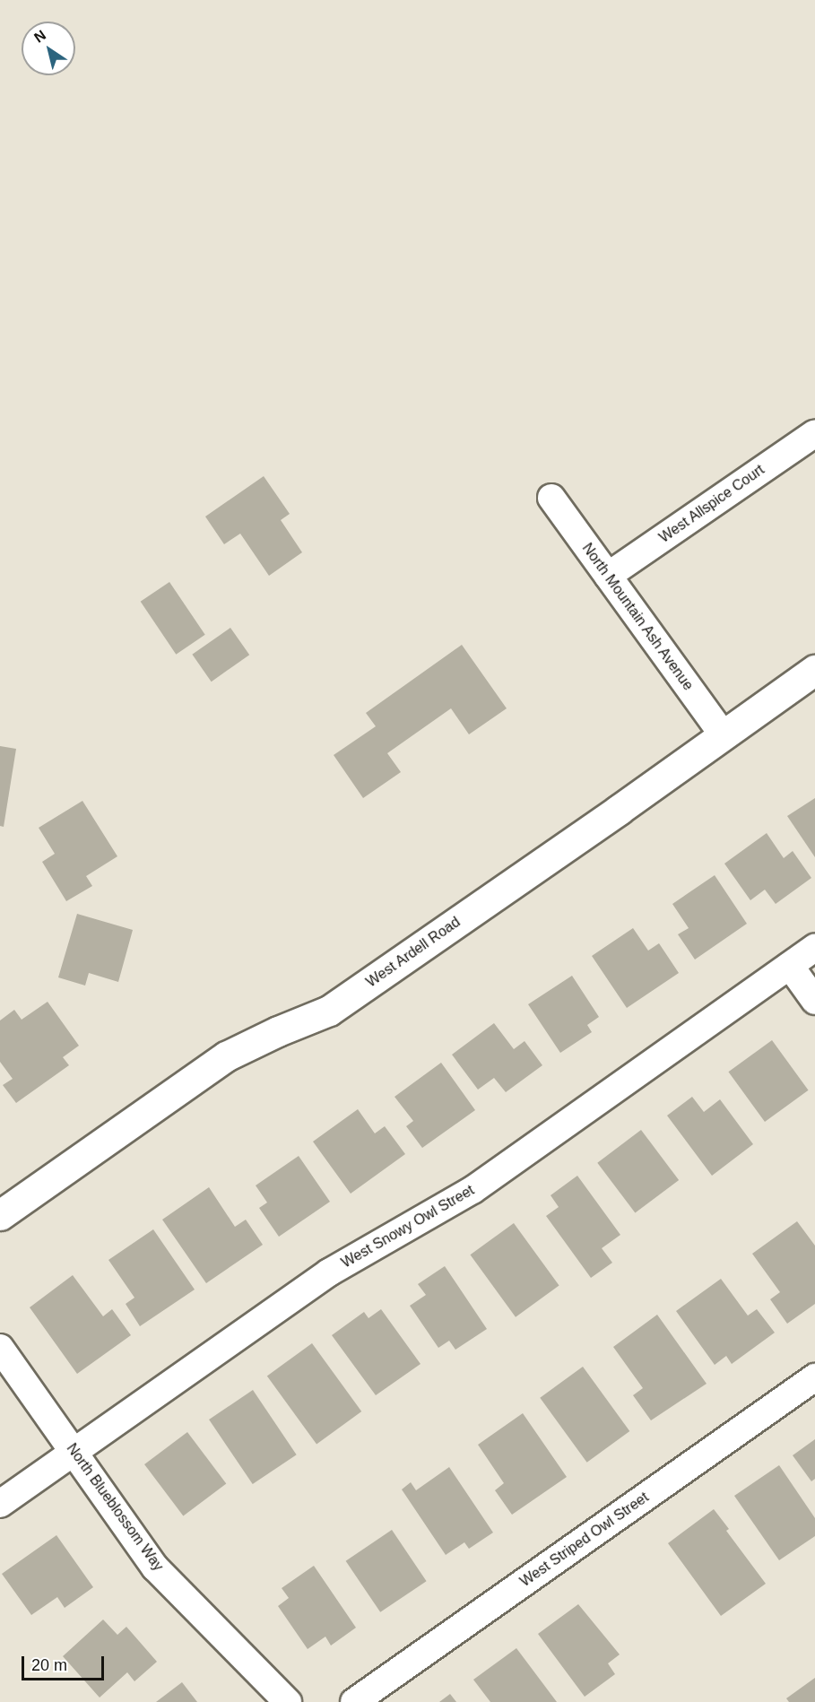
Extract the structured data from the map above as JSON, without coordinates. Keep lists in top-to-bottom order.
{
  "streets": {
    "street": [
      "West Allspice Court",
      "North Mountain Ash Avenue",
      "West Ardell Road",
      "West Snowy Owl Street",
      "North Blueblossom Way",
      "West Striped Owl Street"
    ]
  },
  "crossings": [
    ["West Allspice Court", "North Mountain Ash Avenue"],
    ["North Mountain Ash Avenue", "West Ardell Road"],
    ["West Snowy Owl Street", "North Blueblossom Way"]
  ],
  "scale_bar": "20 m",
  "north": "top left"
}
